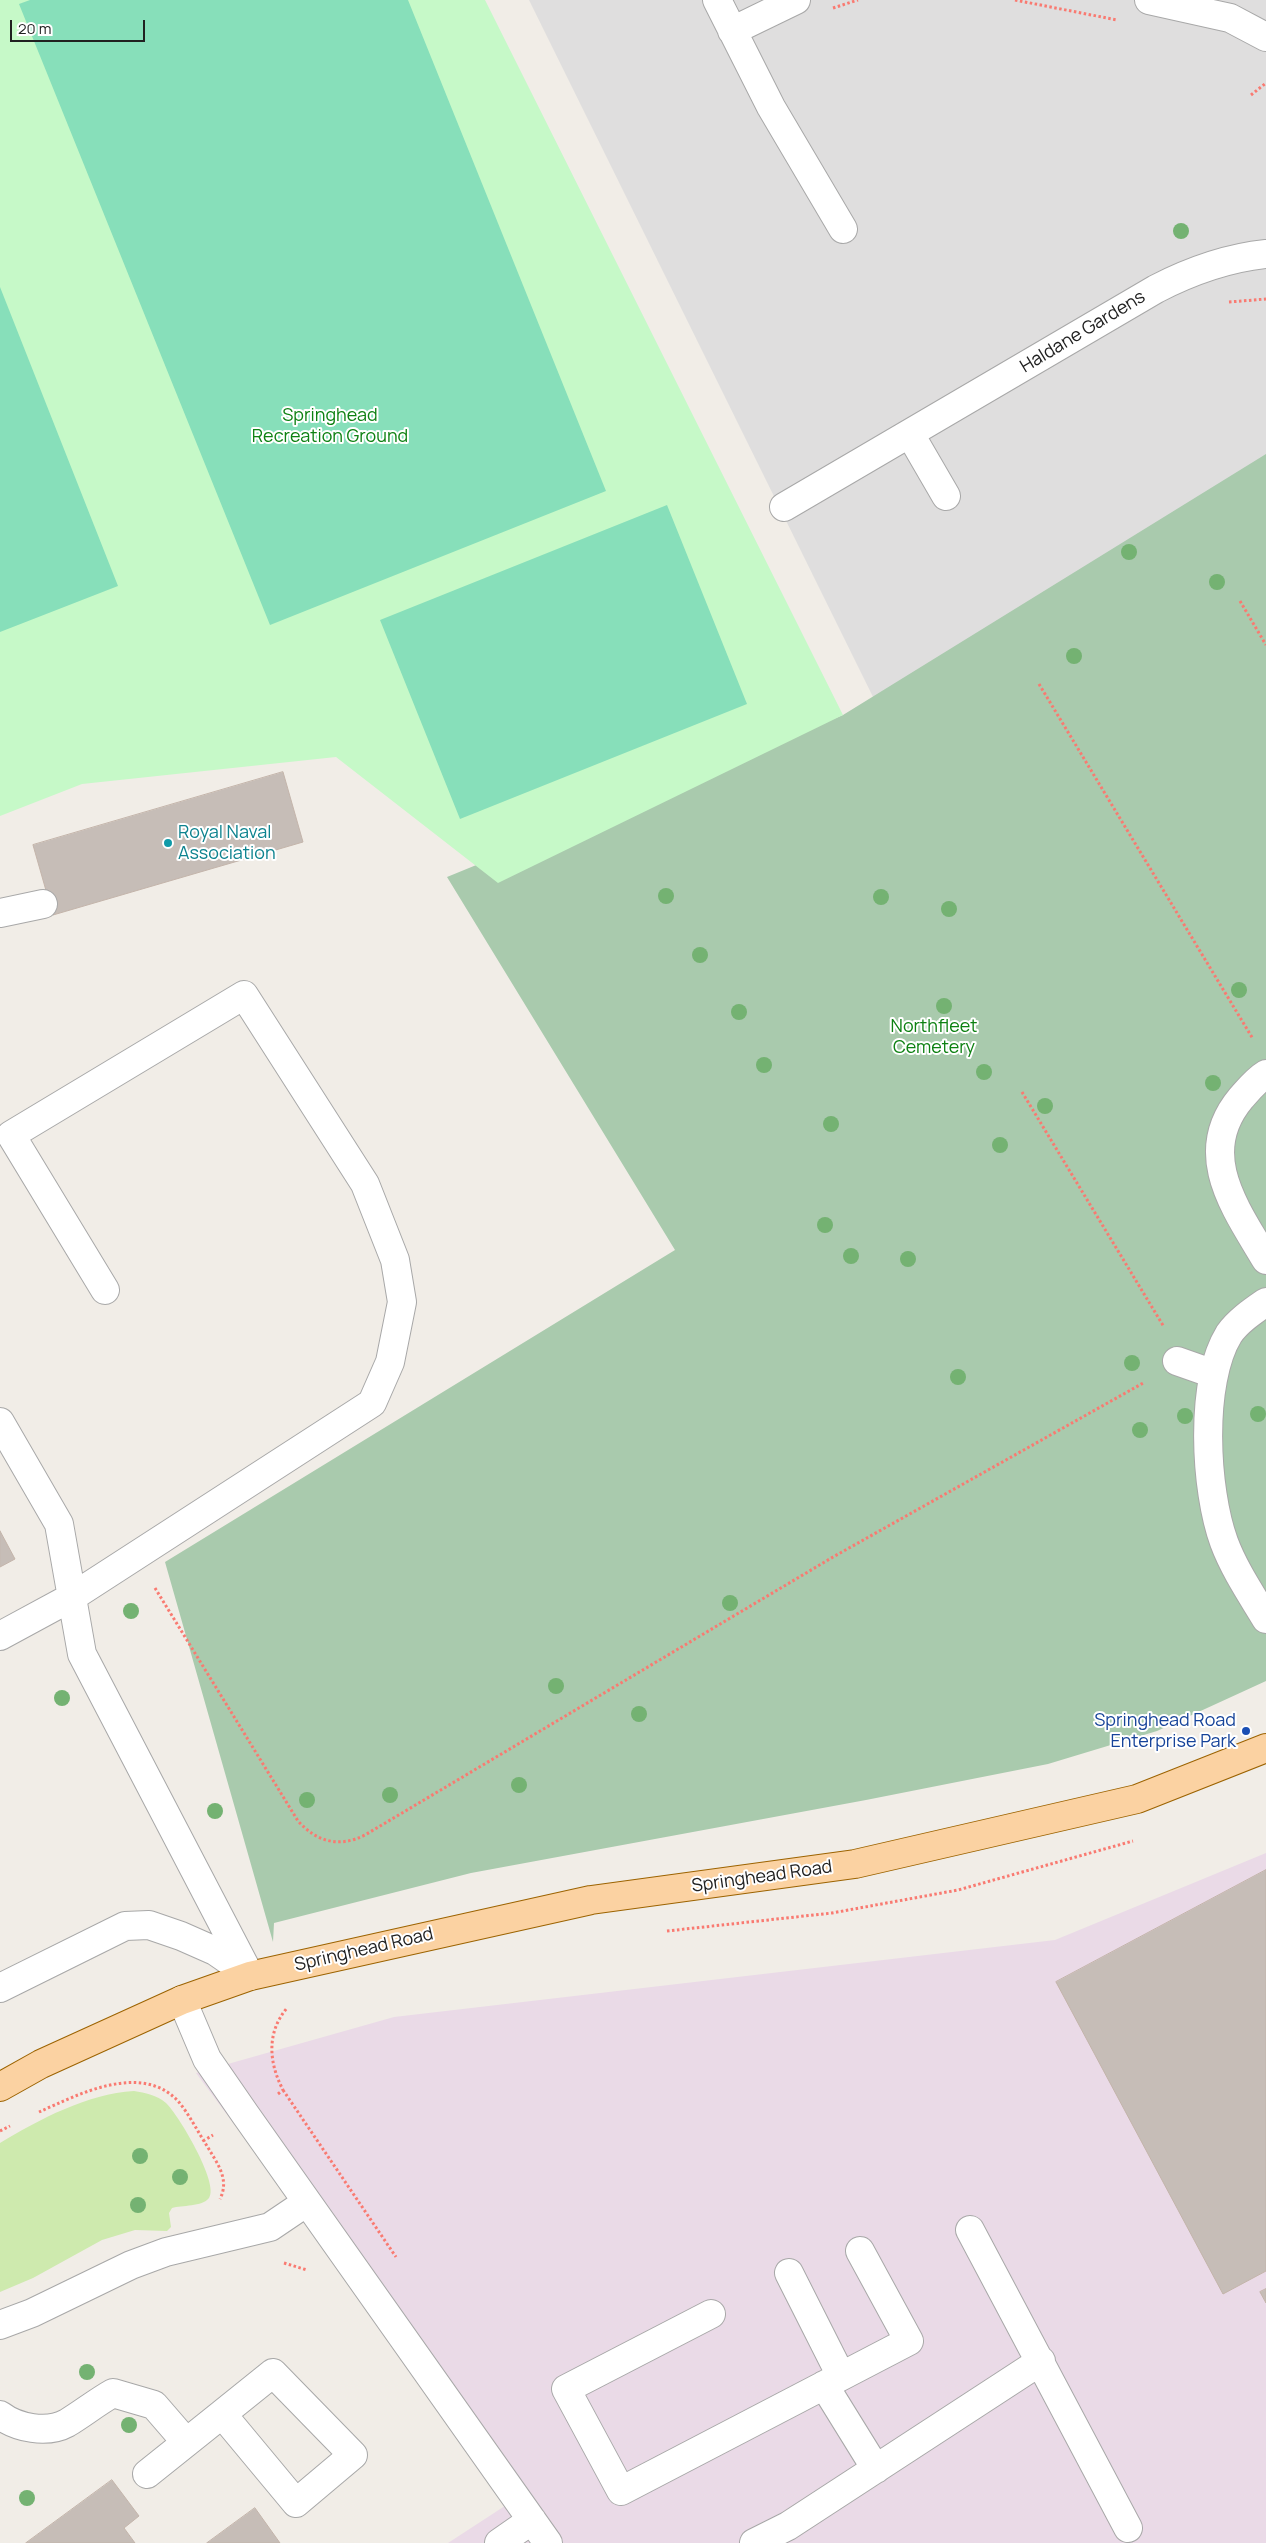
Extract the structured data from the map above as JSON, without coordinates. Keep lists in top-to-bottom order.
{
  "streets": {
    "main road": ["Springhead Road"],
    "street": ["Haldane Gardens"]
  },
  "parks": ["Springhead Recreation Ground", "Northfleet Cemetery"],
  "places": ["Royal Naval Association", "Springhead Road Enterprise Park"],
  "scale_bar": "20 m"
}
